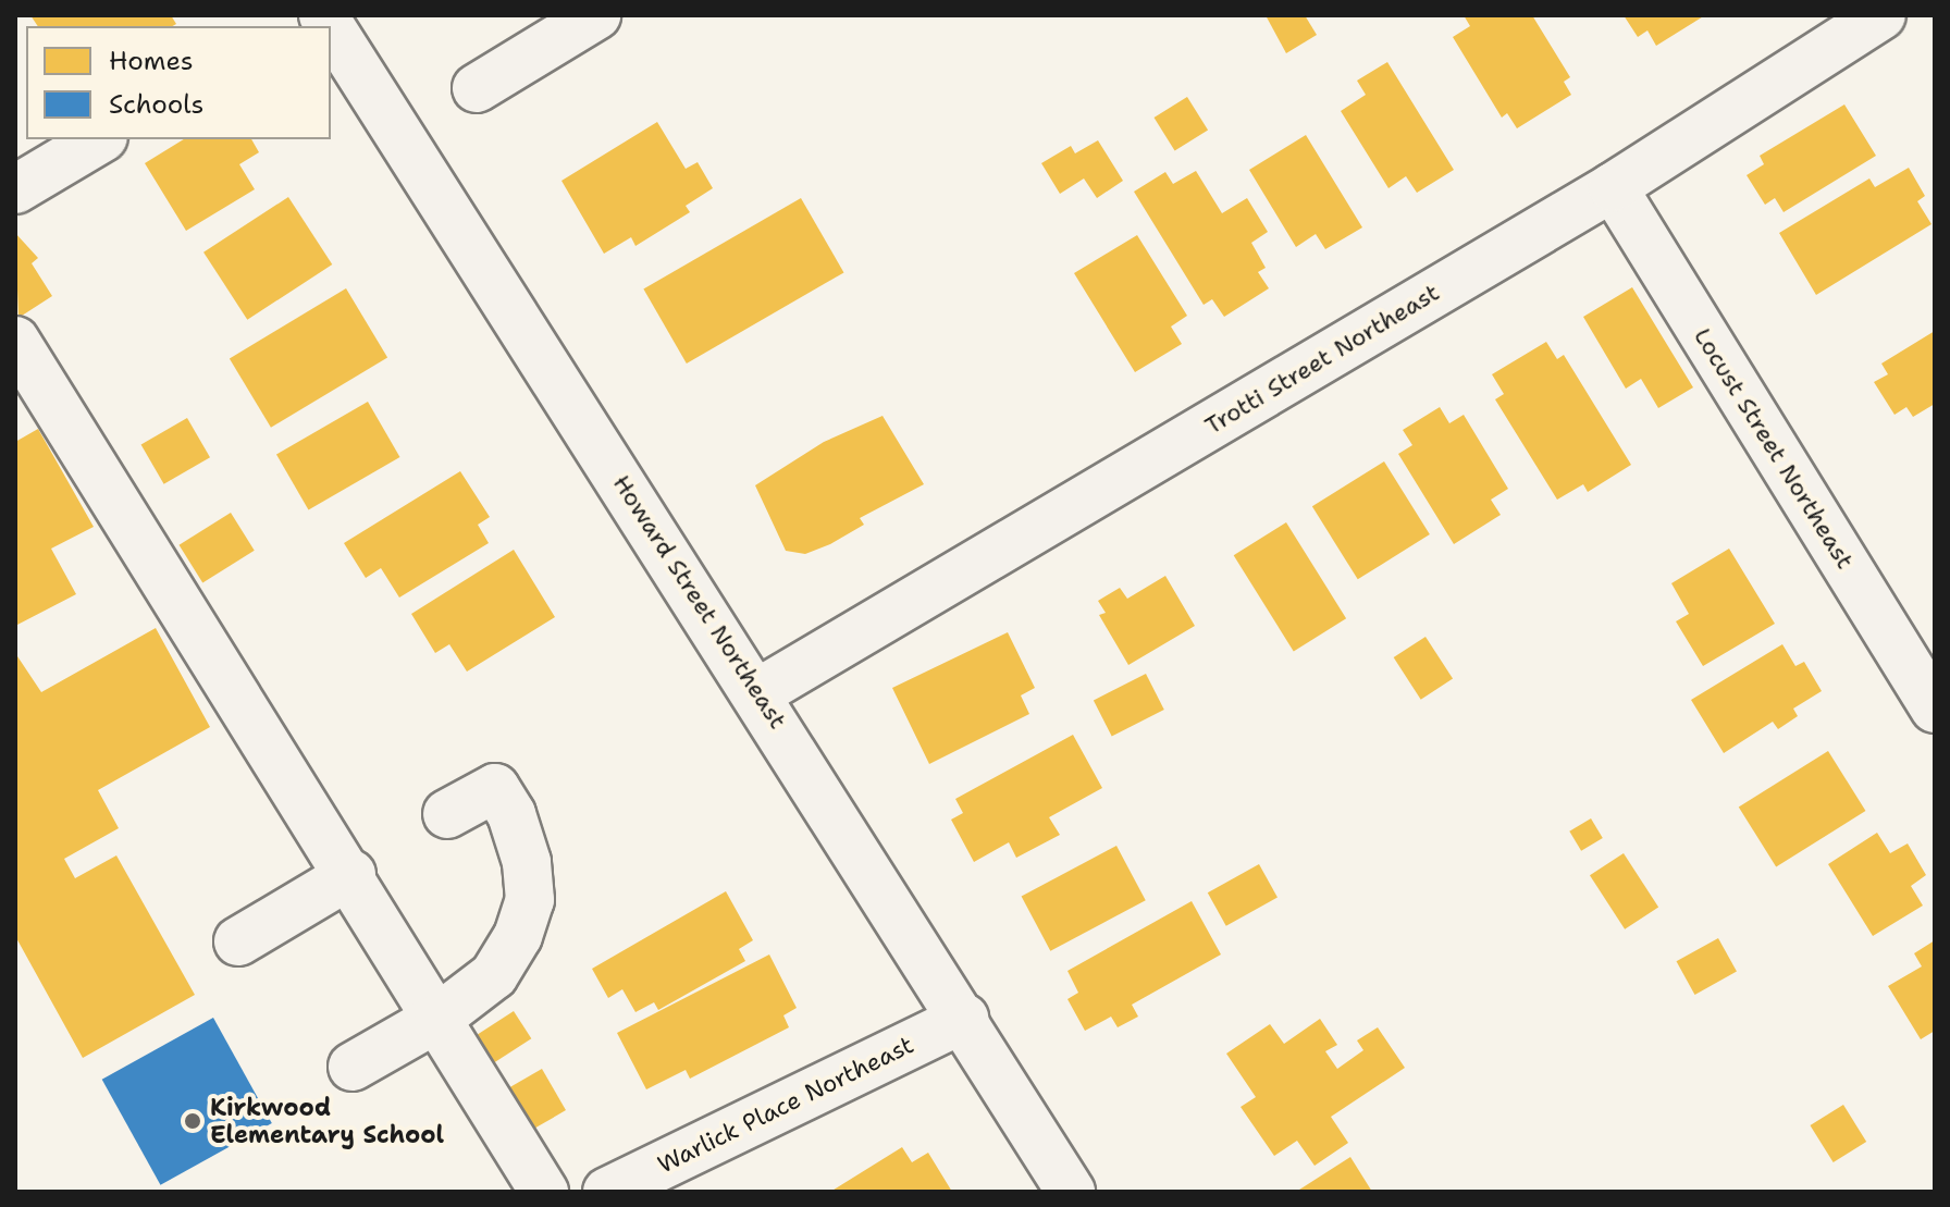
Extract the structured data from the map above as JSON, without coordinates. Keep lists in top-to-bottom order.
{
  "streets": {
    "street": [
      "Trotti Street Northeast",
      "Locust Street Northeast",
      "Howard Street Northeast",
      "Warlick Place Northeast"
    ]
  },
  "crossings": [
    ["Trotti Street Northeast", "Locust Street Northeast"],
    ["Trotti Street Northeast", "Howard Street Northeast"],
    ["Howard Street Northeast", "Warlick Place Northeast"]
  ],
  "places": ["Kirkwood Elementary School"],
  "legend": ["Homes", "Schools"]
}
